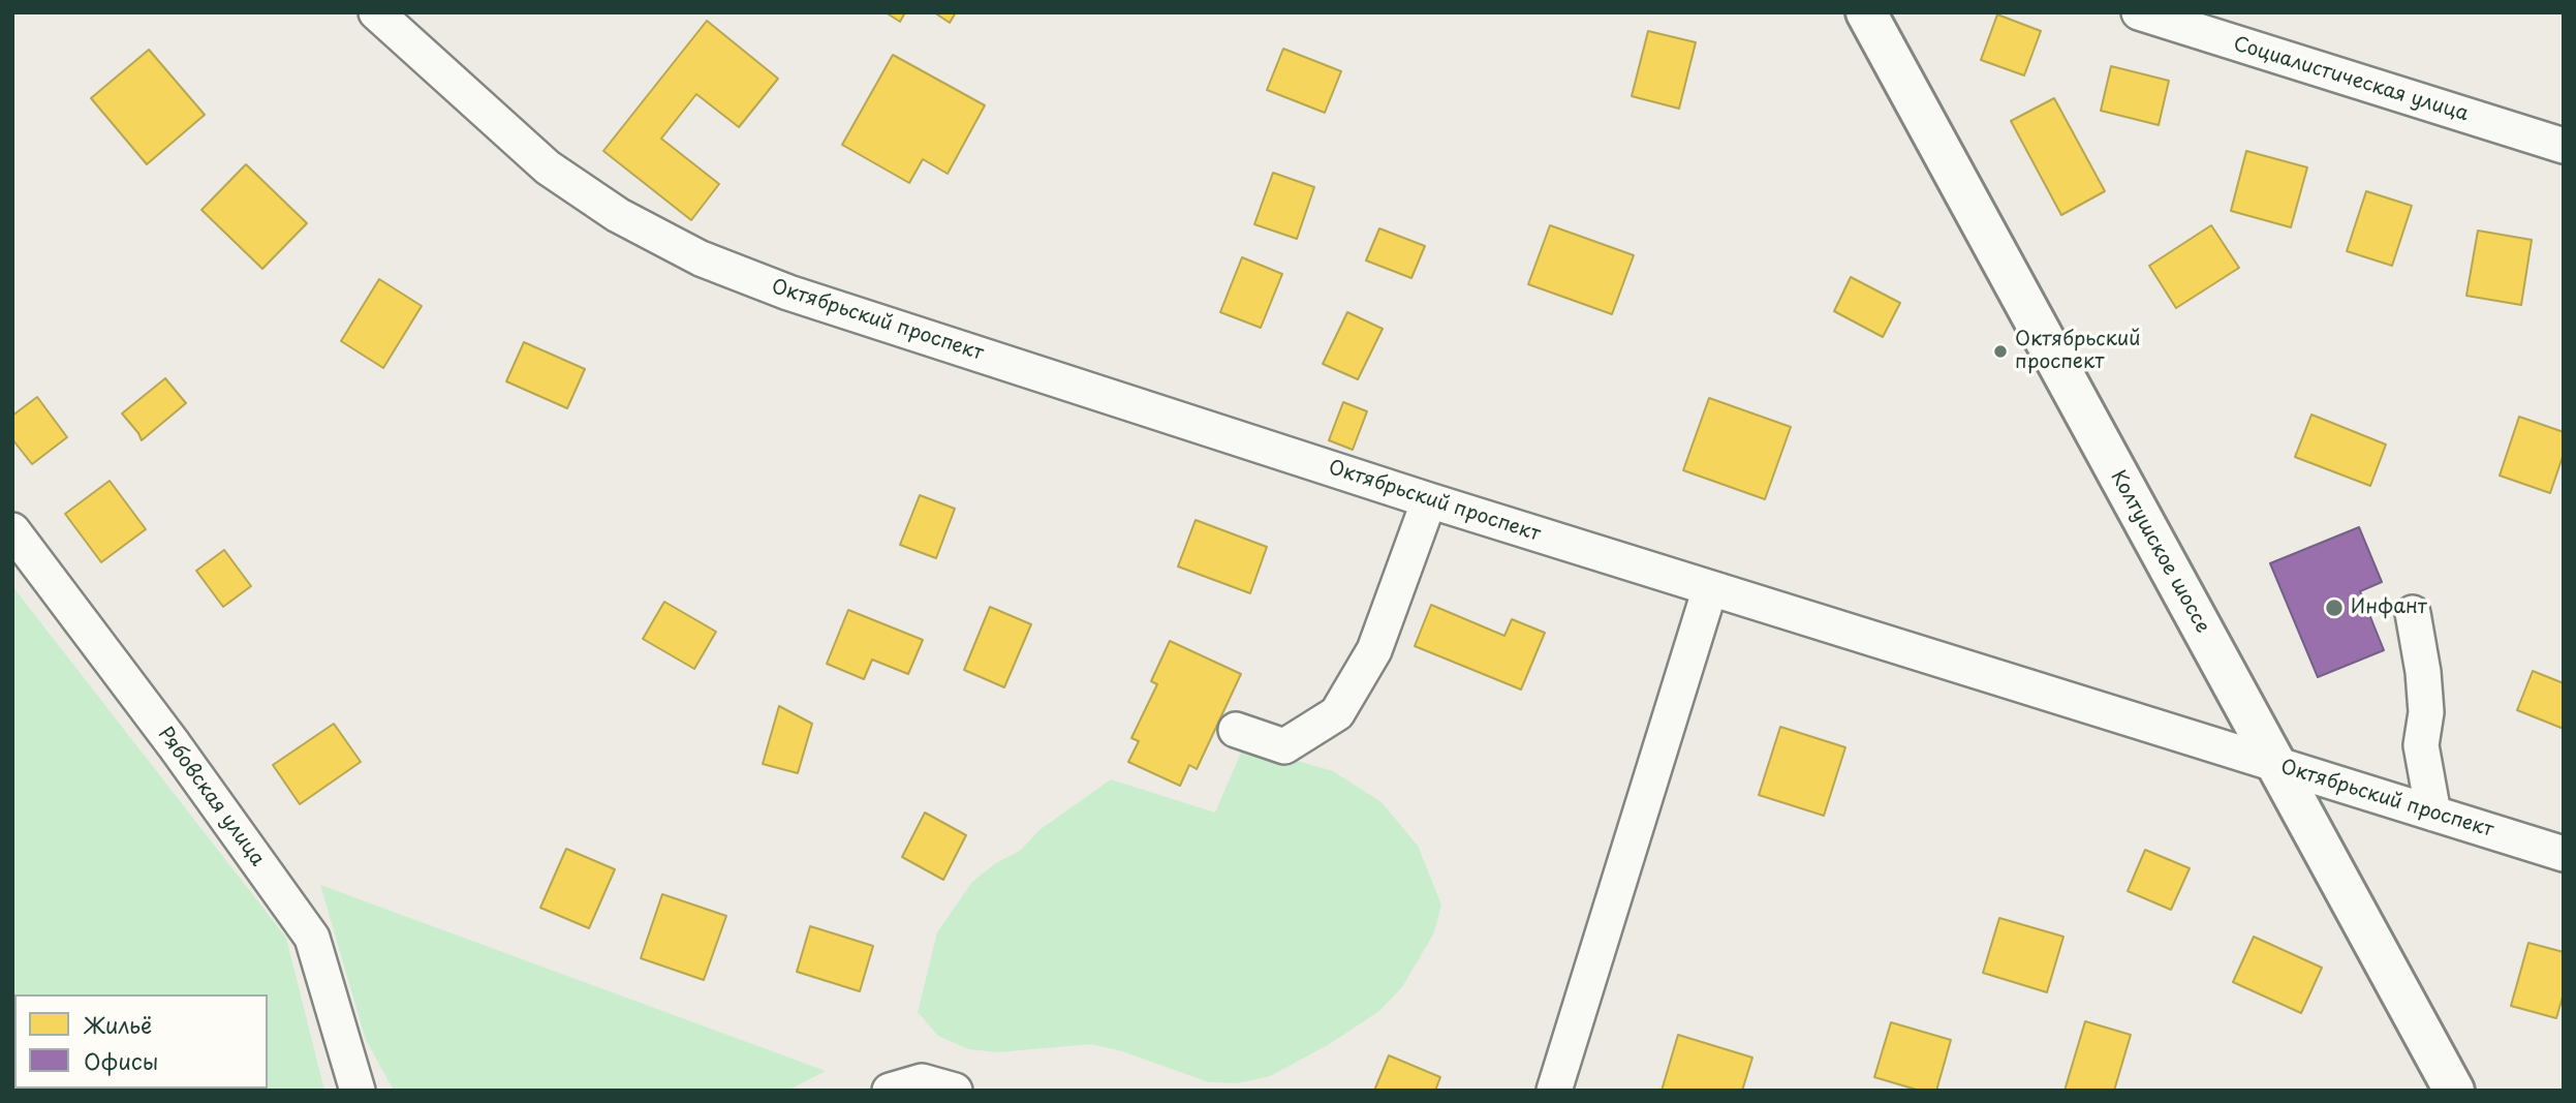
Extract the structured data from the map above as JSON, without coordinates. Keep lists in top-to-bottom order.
{
  "streets": {
    "main road": ["Колтушское шоссе"],
    "street": ["Социалистическая улица", "Октябрьский проспект", "Рябовская улица"]
  },
  "crossings": [
    ["Октябрьский проспект", "Колтушское шоссе"]
  ],
  "places": ["Октябрьский проспект", "Инфант"],
  "legend": ["Жильё", "Офисы"]
}
